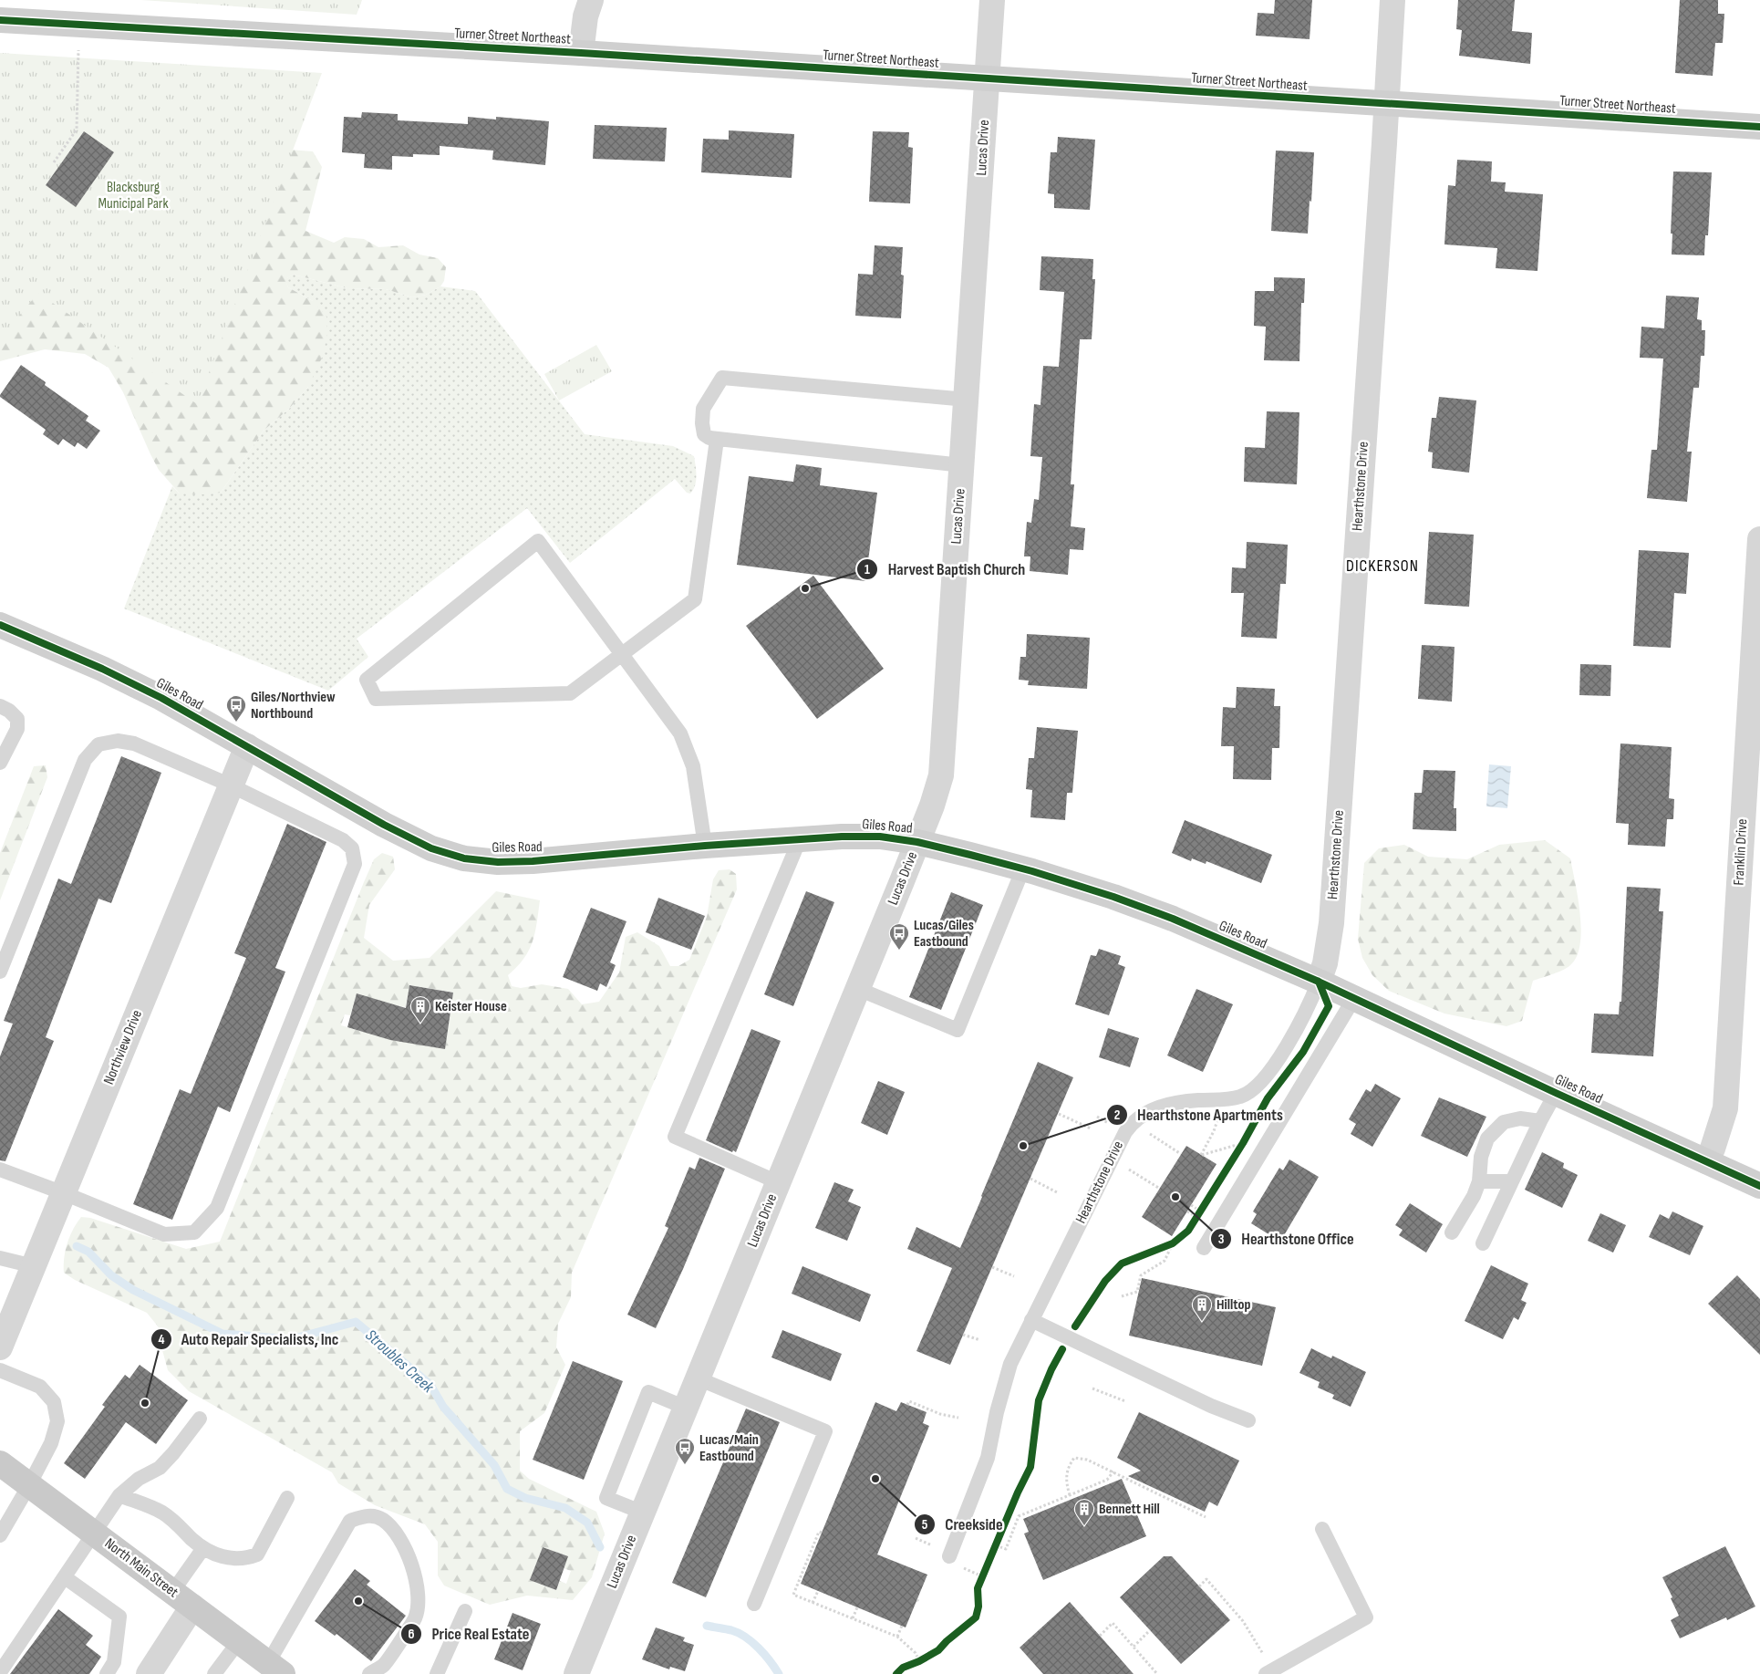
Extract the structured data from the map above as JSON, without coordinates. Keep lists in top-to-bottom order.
{
  "streets": {
    "main road": ["North Main Street"],
    "street": [
      "Turner Street Northeast",
      "Lucas Drive",
      "Hearthstone Drive",
      "Giles Road",
      "Franklin Drive",
      "Northview Drive"
    ]
  },
  "crossings": [
    ["Turner Street Northeast", "Lucas Drive"],
    ["Turner Street Northeast", "Hearthstone Drive"],
    ["Lucas Drive", "Giles Road"],
    ["Hearthstone Drive", "Giles Road"],
    ["Giles Road", "Franklin Drive"],
    ["Giles Road", "Northview Drive"]
  ],
  "districts": ["DICKERSON"],
  "water": ["Stroubles Creek"],
  "parks": ["Blacksburg Municipal Park"],
  "places": {
    "other": [
      "Harvest Baptish Church",
      "Hearthstone Apartments",
      "Hearthstone Office",
      "Auto Repair Specialists, Inc",
      "Creekside",
      "Price Real Estate"
    ],
    "bus stop": ["Giles/Northview Northbound", "Lucas/Giles Eastbound", "Lucas/Main Eastbound"],
    "building": ["Keister House", "Hilltop", "Bennett Hill"]
  }
}
